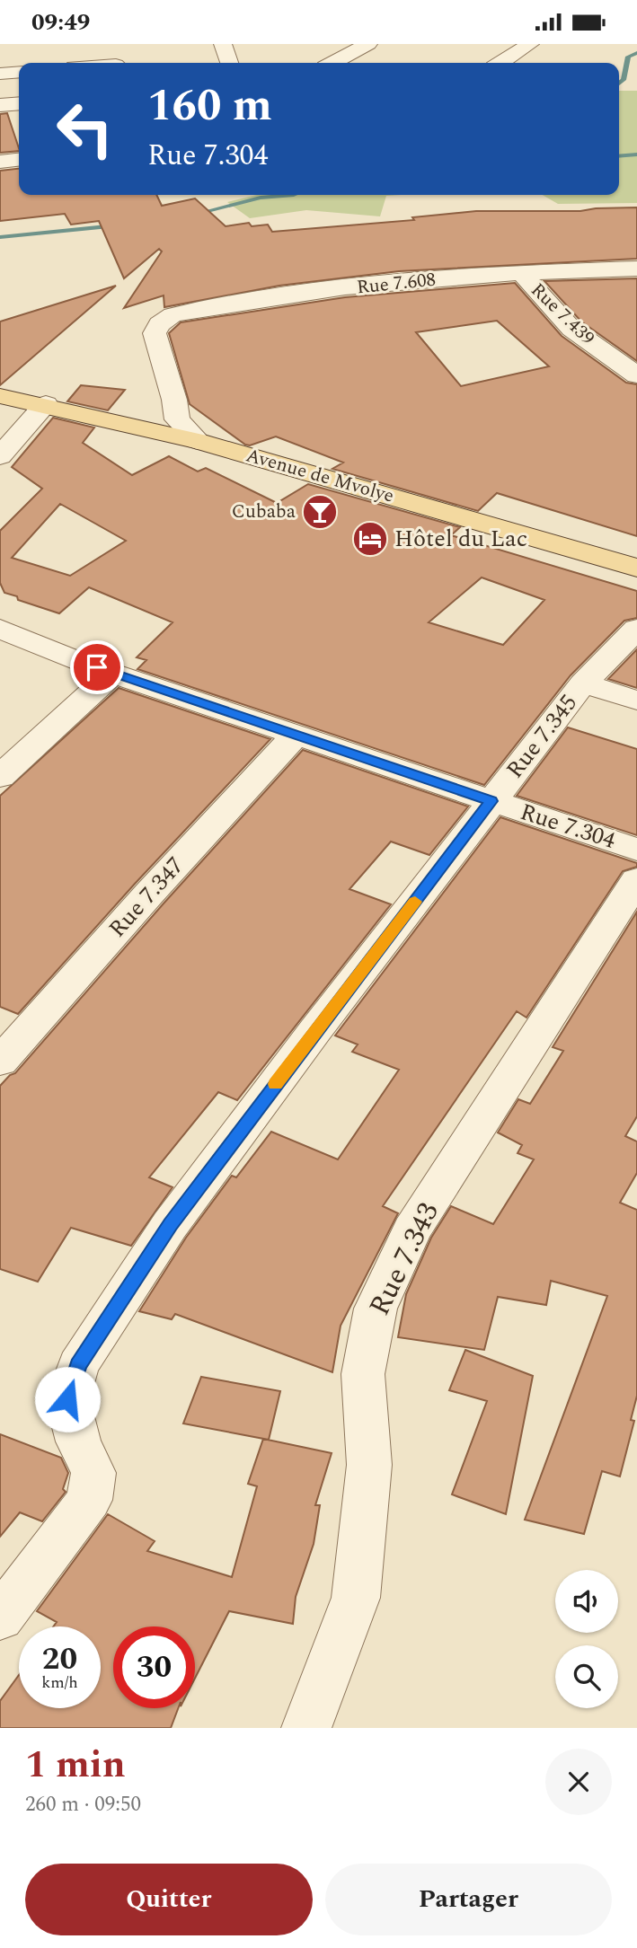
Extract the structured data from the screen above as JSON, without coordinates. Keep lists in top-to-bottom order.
{
  "streets": {
    "main road": ["Avenue de Mvolye"],
    "street": [
      "Rue 7.608",
      "Rue 7.439",
      "Rue 7.345",
      "Rue 7.304",
      "Rue 7.347",
      "Rue 7.343"
    ]
  },
  "crossings": [
    ["Rue 7.608", "Rue 7.439"],
    ["Rue 7.608", "Avenue de Mvolye"],
    ["Rue 7.345", "Rue 7.304"],
    ["Rue 7.304", "Rue 7.347"]
  ],
  "places": {
    "bar": ["Cubaba"],
    "hotel": ["Hôtel du Lac"]
  },
  "page": {
    "status": "09:49",
    "turn": ["160 m", "Rue 7.304"],
    "speed": "20 km/h",
    "limit": "30",
    "heading": ["1 min", "260 m · 09:50"],
    "buttons": ["Quitter", "Partager"]
  }
}
